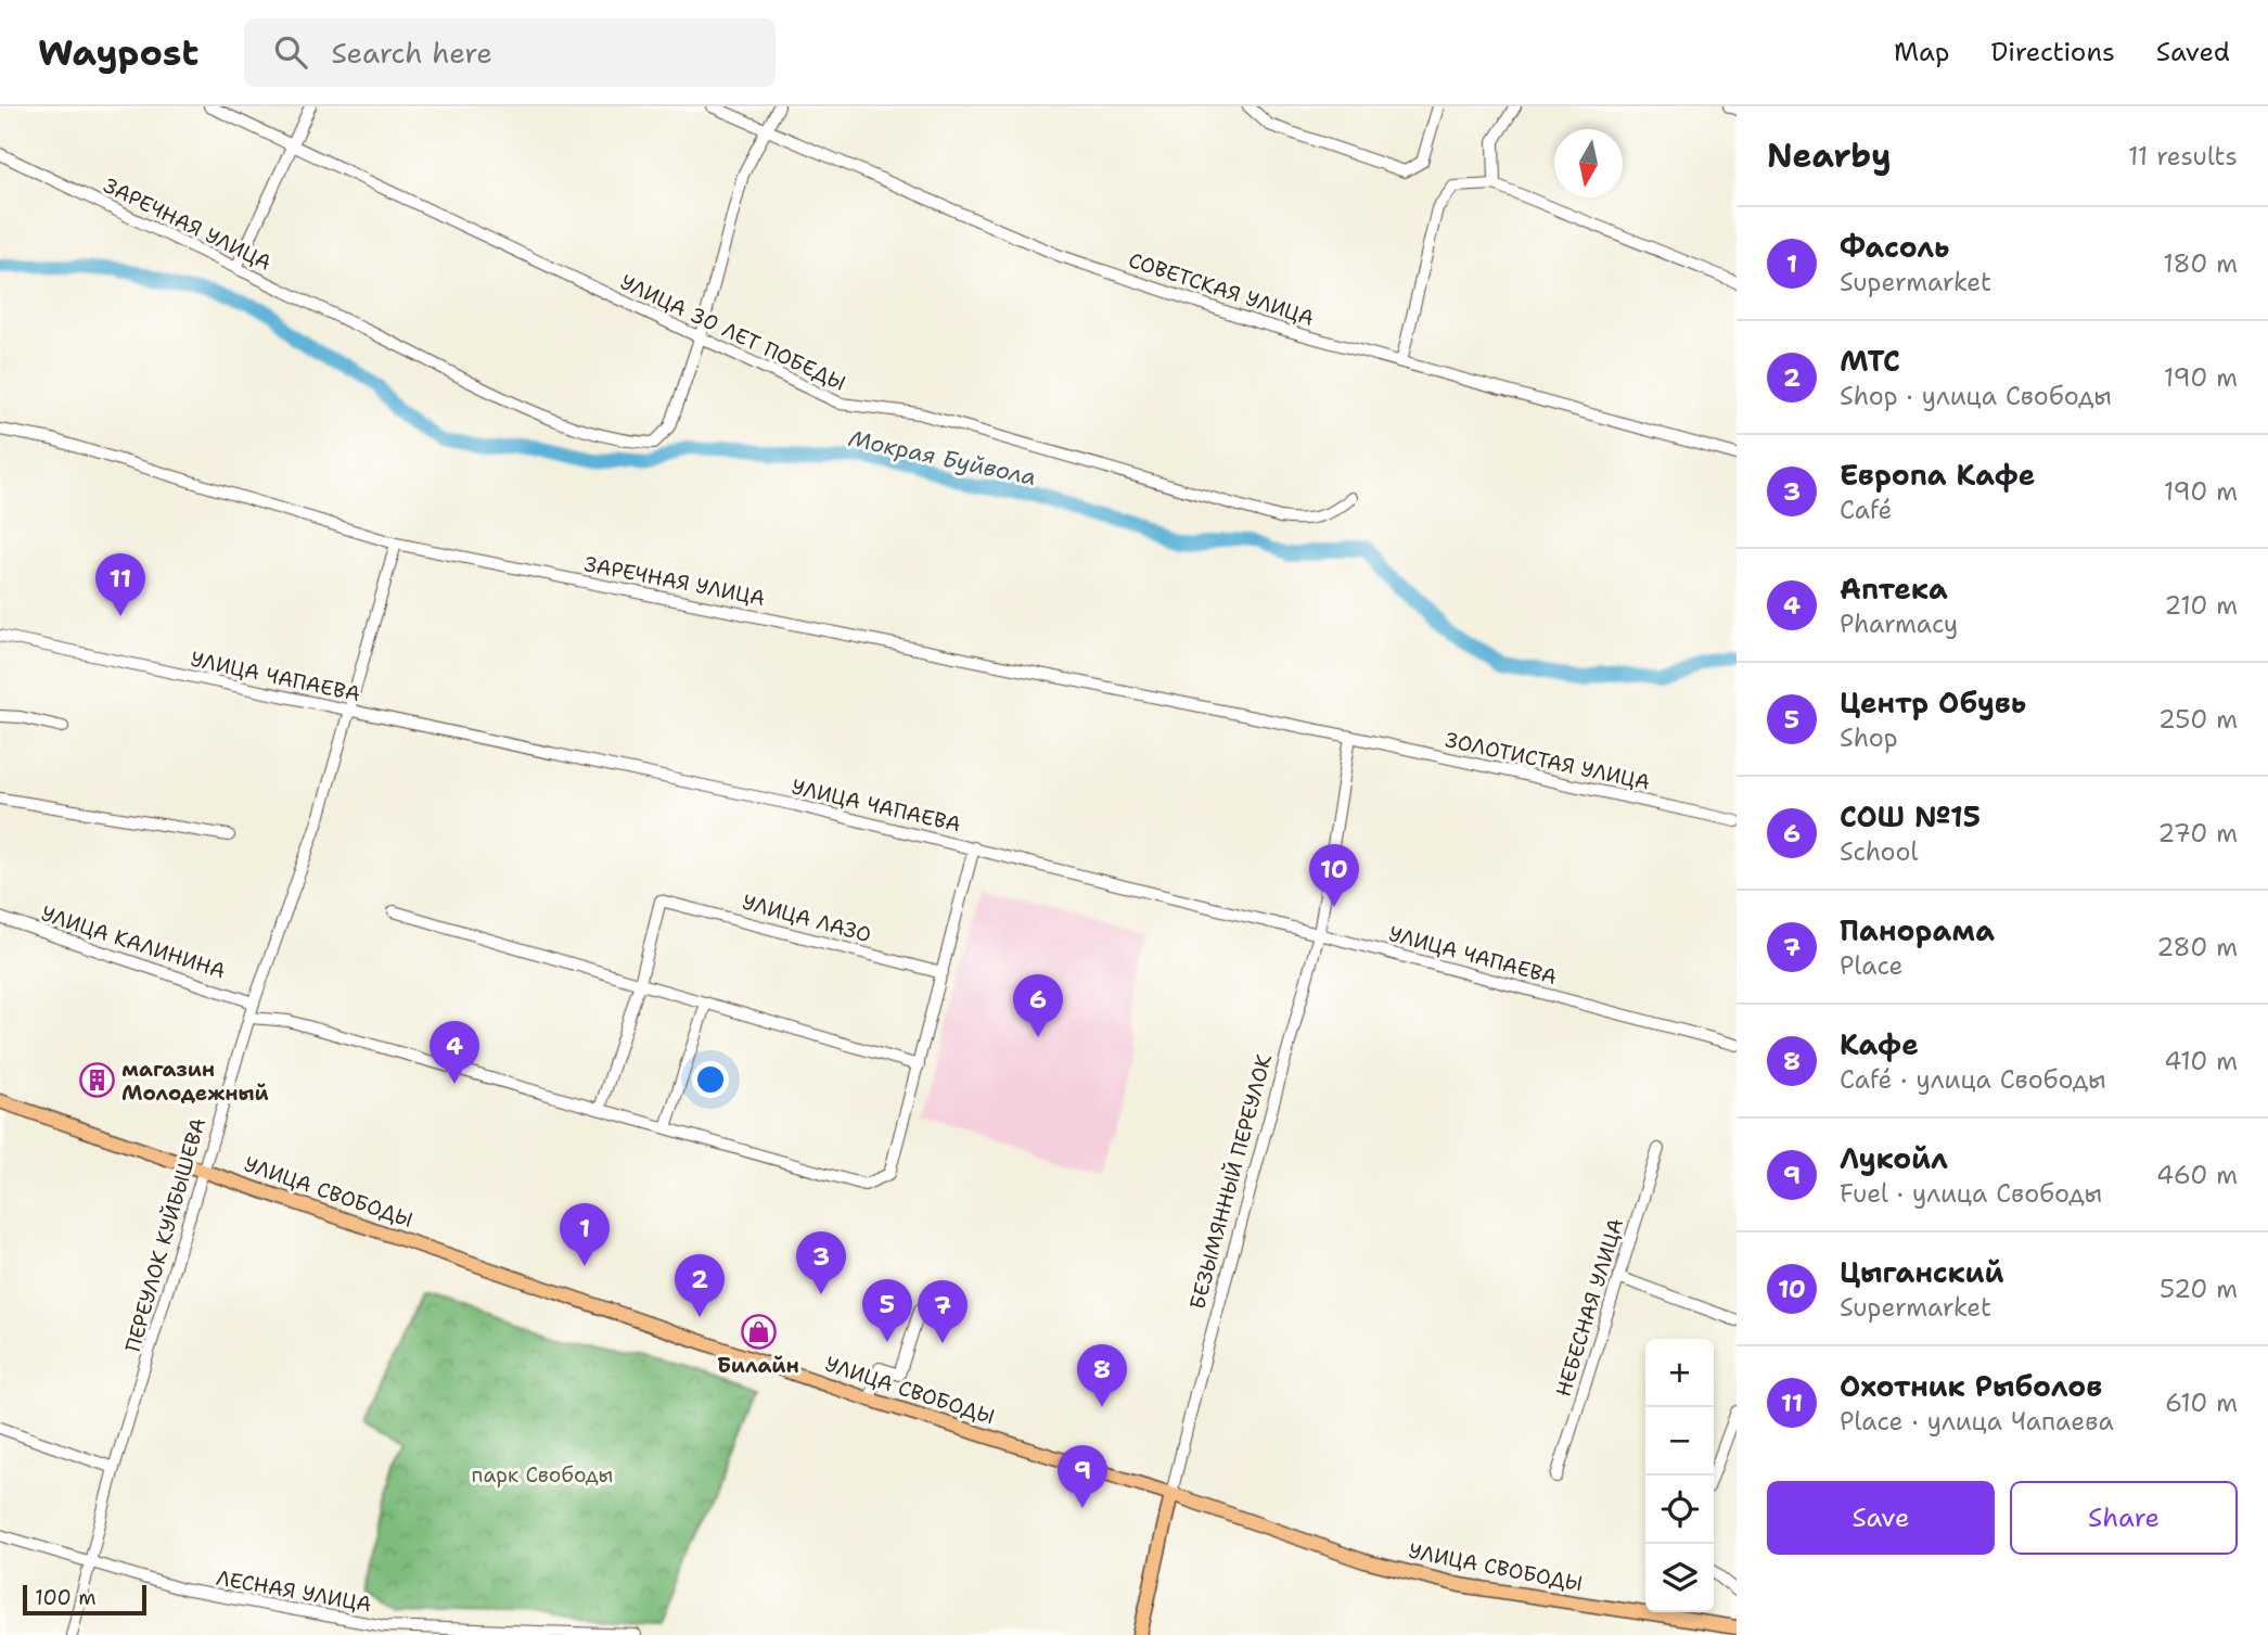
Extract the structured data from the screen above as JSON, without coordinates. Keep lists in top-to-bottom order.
{
  "streets": {
    "main road": ["БЕЗЫМЯННЫЙ ПЕРЕУЛОК", "УЛИЦА СВОБОДЫ"],
    "street": [
      "ЗАРЕЧНАЯ УЛИЦА",
      "СОВЕТСКАЯ УЛИЦА",
      "УЛИЦА 30 ЛЕТ ПОБЕДЫ",
      "УЛИЦА ЧАПАЕВА",
      "ЗОЛОТИСТАЯ УЛИЦА",
      "УЛИЦА ЛАЗО",
      "УЛИЦА КАЛИНИНА",
      "ПЕРЕУЛОК КУЙБЫШЕВА",
      "НЕБЕСНАЯ УЛИЦА",
      "ЛЕСНАЯ УЛИЦА"
    ]
  },
  "crossings": [
    ["ЗАРЕЧНАЯ УЛИЦА", "УЛИЦА 30 ЛЕТ ПОБЕДЫ"],
    ["ЗАРЕЧНАЯ УЛИЦА", "ЗОЛОТИСТАЯ УЛИЦА"],
    ["ЗАРЕЧНАЯ УЛИЦА", "БЕЗЫМЯННЫЙ ПЕРЕУЛОК"],
    ["ЗАРЕЧНАЯ УЛИЦА", "ПЕРЕУЛОК КУЙБЫШЕВА"],
    ["УЛИЦА ЧАПАЕВА", "БЕЗЫМЯННЫЙ ПЕРЕУЛОК"],
    ["УЛИЦА ЧАПАЕВА", "ПЕРЕУЛОК КУЙБЫШЕВА"],
    ["ЗОЛОТИСТАЯ УЛИЦА", "БЕЗЫМЯННЫЙ ПЕРЕУЛОК"],
    ["УЛИЦА КАЛИНИНА", "ПЕРЕУЛОК КУЙБЫШЕВА"],
    ["БЕЗЫМЯННЫЙ ПЕРЕУЛОК", "УЛИЦА СВОБОДЫ"],
    ["УЛИЦА СВОБОДЫ", "ПЕРЕУЛОК КУЙБЫШЕВА"],
    ["ПЕРЕУЛОК КУЙБЫШЕВА", "ЛЕСНАЯ УЛИЦА"]
  ],
  "water": ["Мокрая Буйвола"],
  "parks": ["парк Свободы"],
  "places": {
    "building": ["магазин Молодежный"],
    "shop": ["Билайн"]
  },
  "scale_bar": "100 m",
  "north": "bottom",
  "page": {
    "header": "Waypost",
    "search": "Search here",
    "nav": ["Map", "Directions", "Saved"],
    "heading": ["Nearby", "11 results"],
    "list": [
      {
        "mark": "1",
        "name": "Фасоль",
        "note": "Supermarket",
        "value": "180 m"
      },
      {
        "mark": "2",
        "name": "МТС",
        "note": "Shop · улица Свободы",
        "value": "190 m"
      },
      {
        "mark": "3",
        "name": "Европа Кафе",
        "note": "Café",
        "value": "190 m"
      },
      {
        "mark": "4",
        "name": "Аптека",
        "note": "Pharmacy",
        "value": "210 m"
      },
      {
        "mark": "5",
        "name": "Центр Обувь",
        "note": "Shop",
        "value": "250 m"
      },
      {
        "mark": "6",
        "name": "СОШ №15",
        "note": "School",
        "value": "270 m"
      },
      {
        "mark": "7",
        "name": "Панорама",
        "note": "Place",
        "value": "280 m"
      },
      {
        "mark": "8",
        "name": "Кафе",
        "note": "Café · улица Свободы",
        "value": "410 m"
      },
      {
        "mark": "9",
        "name": "Лукойл",
        "note": "Fuel · улица Свободы",
        "value": "460 m"
      },
      {
        "mark": "10",
        "name": "Цыганский",
        "note": "Supermarket",
        "value": "520 m"
      },
      {
        "mark": "11",
        "name": "Охотник Рыболов",
        "note": "Place · улица Чапаева",
        "value": "610 m"
      }
    ],
    "pins": [
      "11",
      "10",
      "6",
      "4",
      "1",
      "3",
      "2",
      "5",
      "7",
      "8",
      "9"
    ],
    "map_buttons": ["+", "−"],
    "buttons": ["Save", "Share"],
    "scale": "100 m"
  }
}
